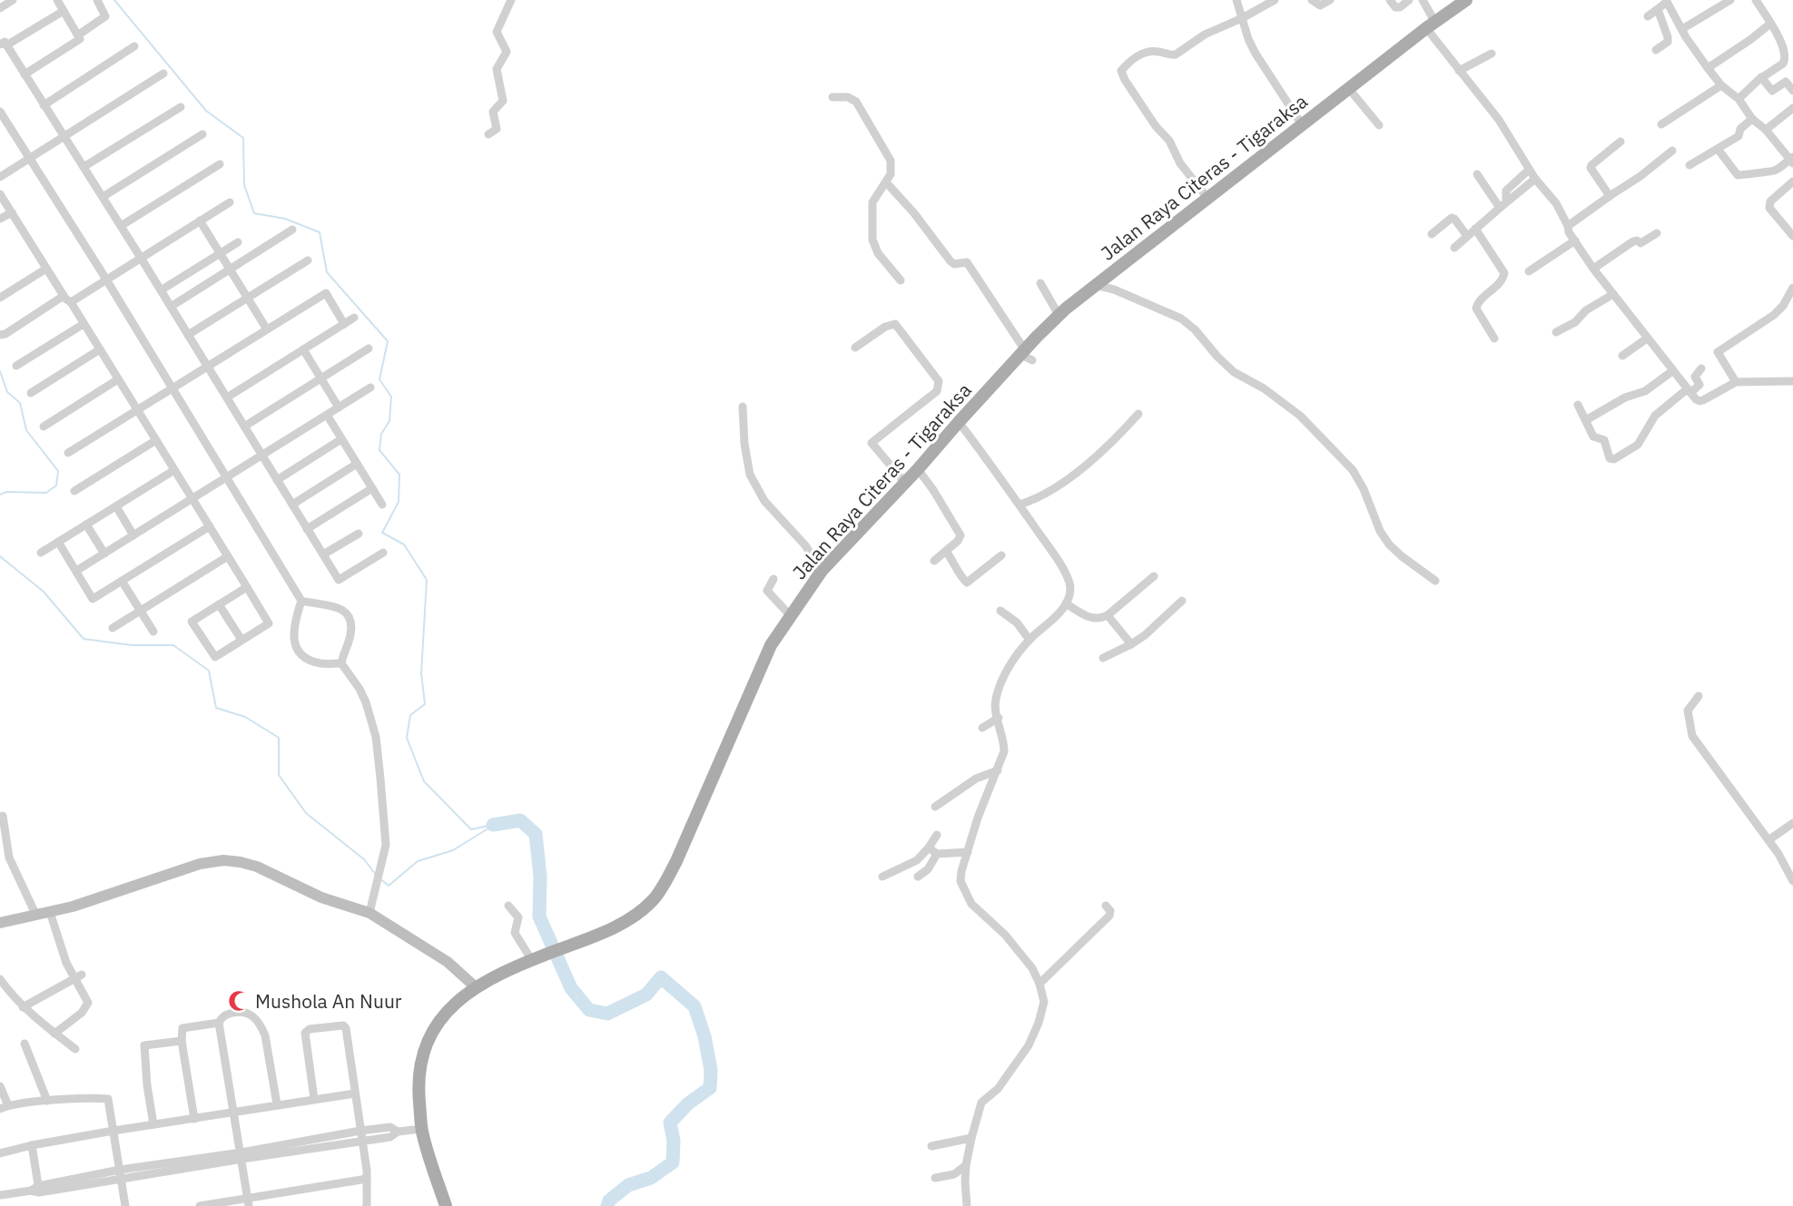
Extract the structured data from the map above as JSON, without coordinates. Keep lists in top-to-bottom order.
{
  "streets": {
    "main road": ["Jalan Raya Citeras - Tigaraksa"]
  },
  "places": {
    "mosque": ["Mushola An Nuur"]
  }
}
